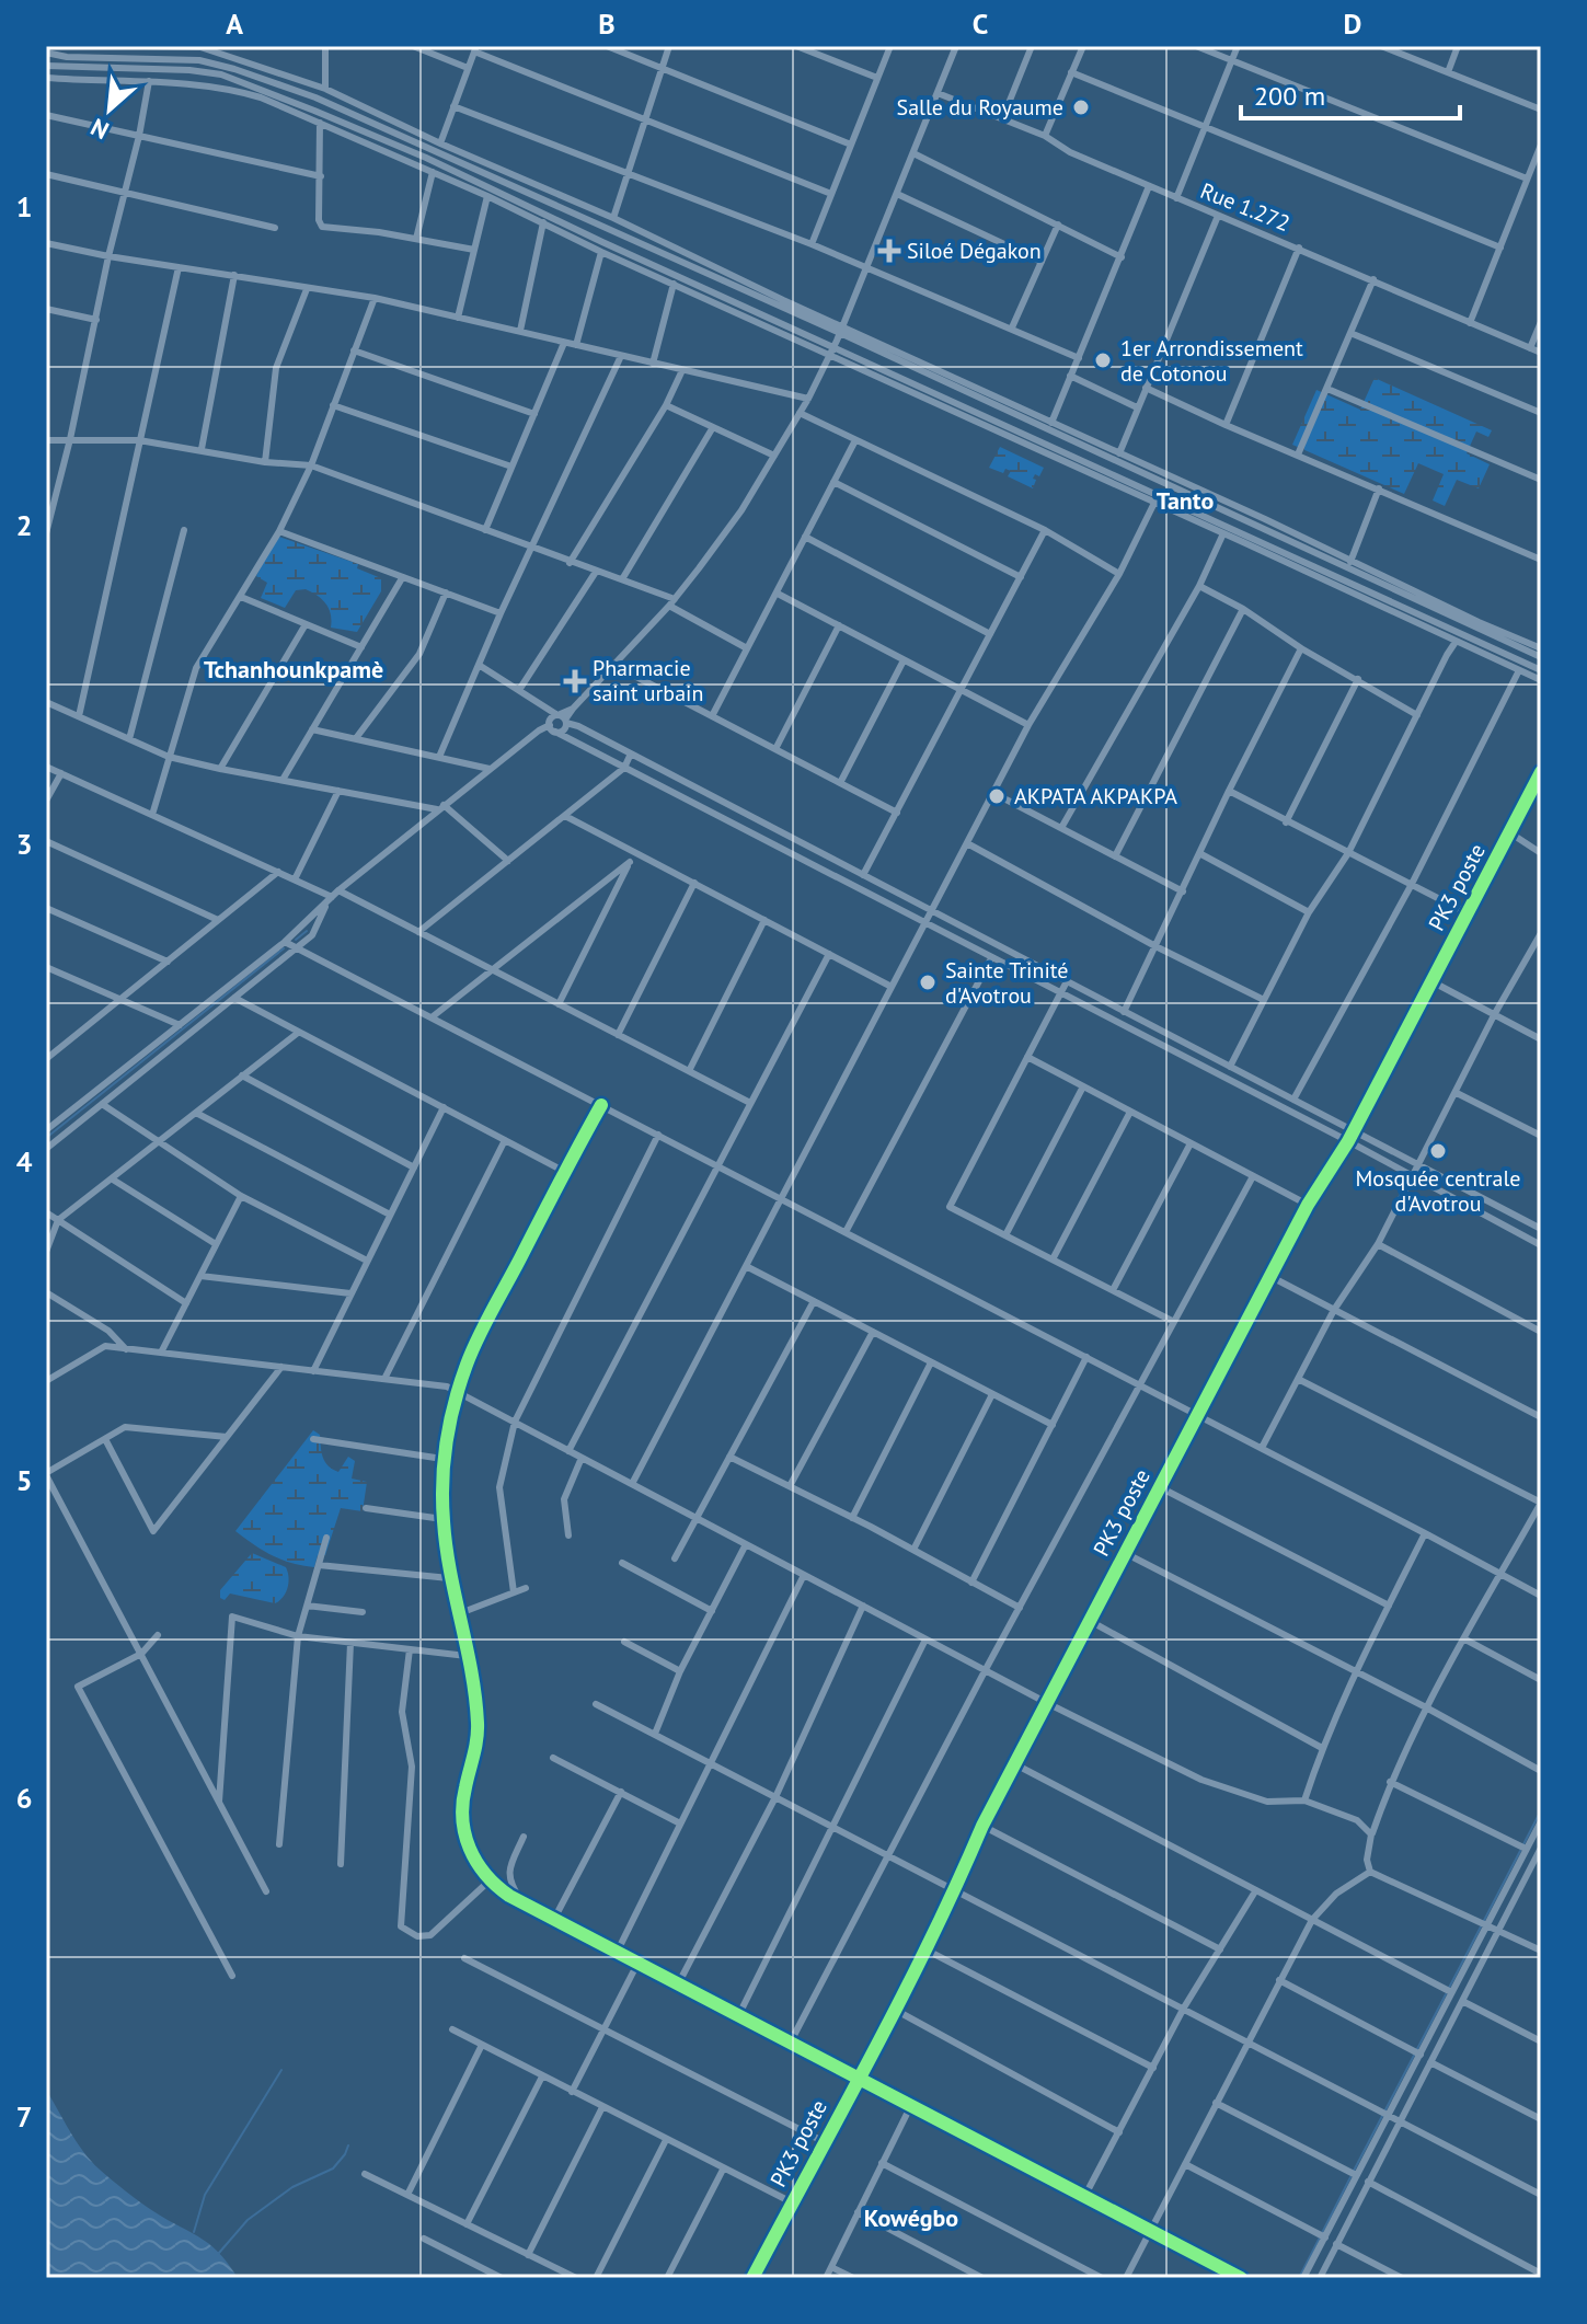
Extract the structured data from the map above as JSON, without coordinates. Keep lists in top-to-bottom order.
{
  "streets": {
    "street": ["Rue 1.272", "PK3 poste"]
  },
  "districts": ["Tanto", "Tchanhounkpamè", "Kowégbo"],
  "places": {
    "other": [
      "Salle du Royaume",
      "1er Arrondissement de Cotonou",
      "AKPATA AKPAKPA",
      "Sainte Trinité d'Avotrou",
      "Mosquée centrale d'Avotrou"
    ],
    "health": ["Siloé Dégakon", "Pharmacie saint urbain"]
  },
  "scale_bar": "200 m",
  "north": "bottom left",
  "grid": {
    "columns": [
      "A",
      "B",
      "C",
      "D"
    ],
    "rows": [
      "1",
      "2",
      "3",
      "4",
      "5",
      "6",
      "7"
    ]
  }
}
